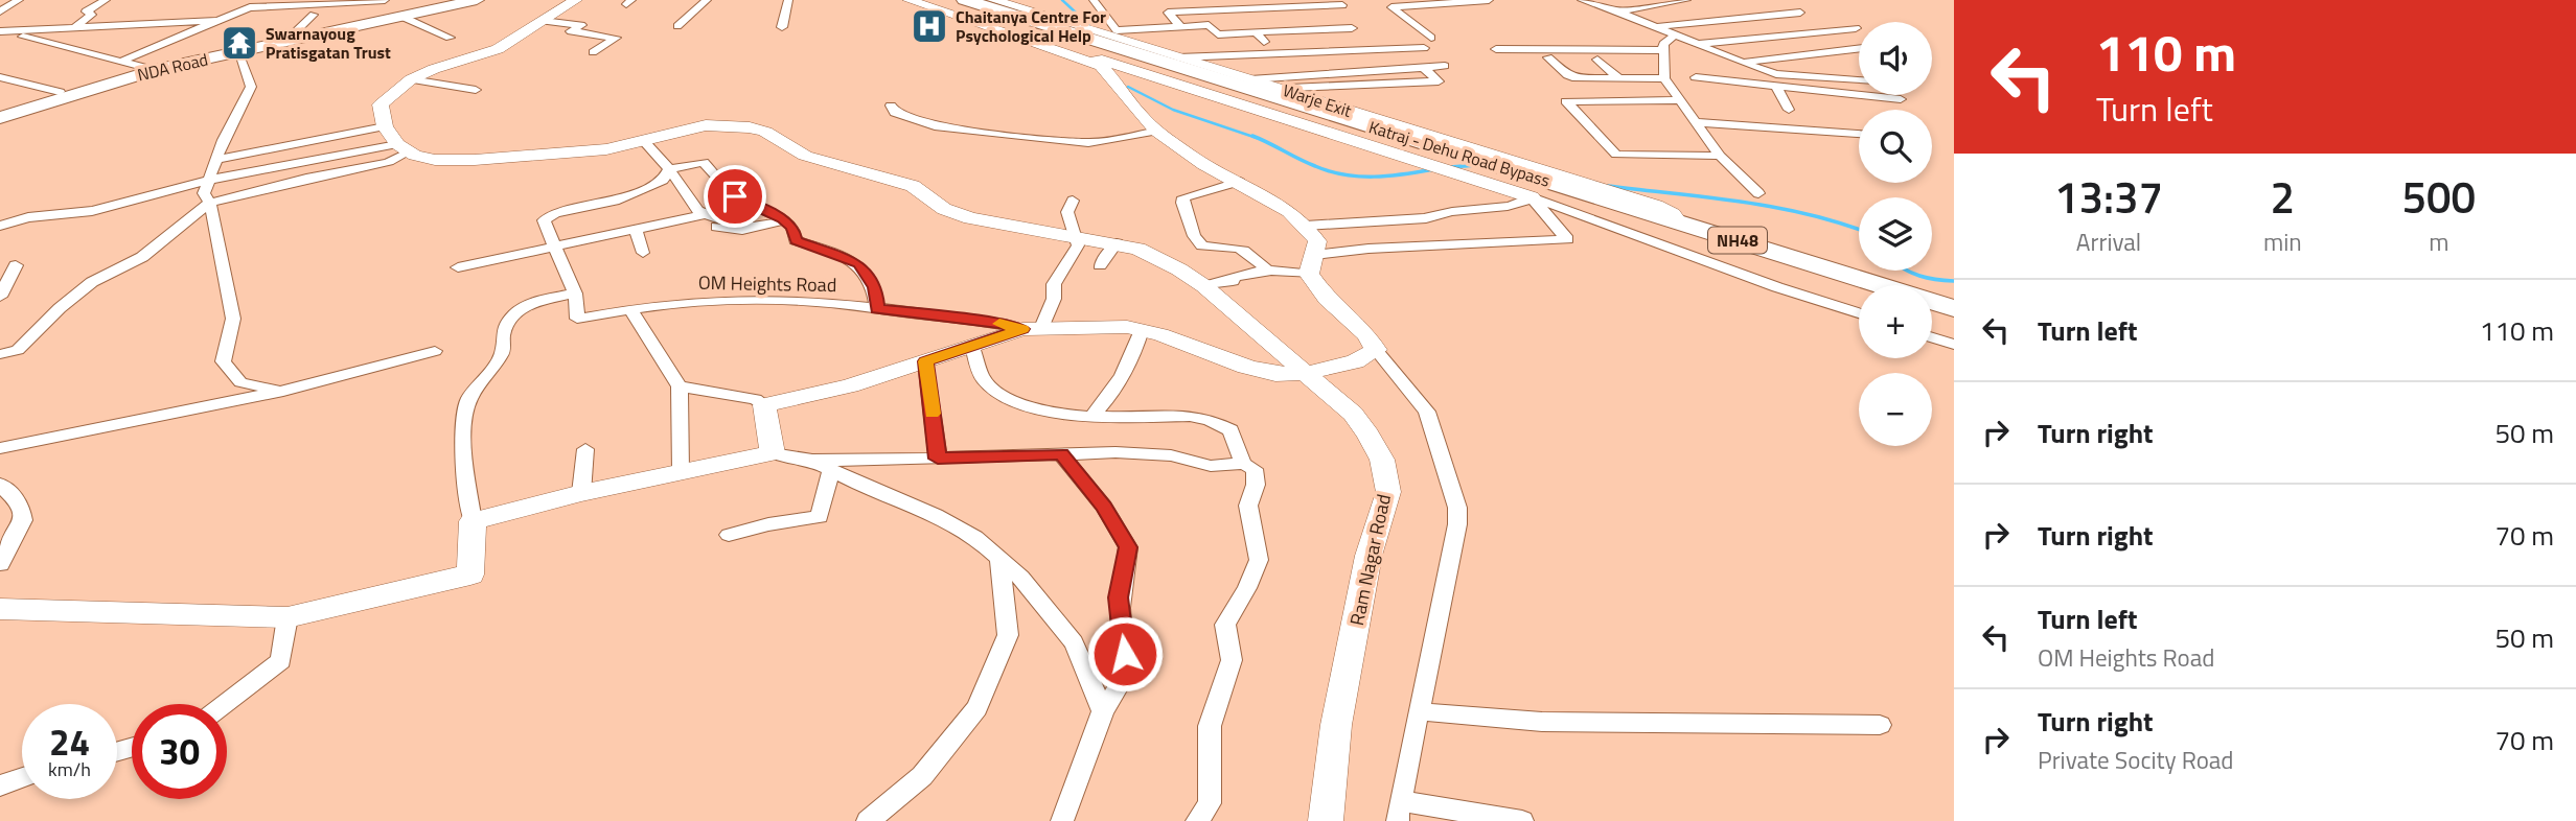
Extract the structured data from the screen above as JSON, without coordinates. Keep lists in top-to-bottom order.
{
  "streets": {
    "highway": ["Katraj - Dehu Road Bypass", "NH48"],
    "main road": ["NDA Road"],
    "street": ["Warje Exit", "OM Heights Road", "Ram Nagar Road"]
  },
  "crossings": [
    ["Warje Exit", "Katraj - Dehu Road Bypass"]
  ],
  "places": {
    "hospital": ["Chaitanya Centre For Psychological Help"],
    "temple": ["Swarnayoug Pratisgatan Trust"]
  },
  "page": {
    "turn": ["110 m", "Turn left"],
    "map_buttons": ["+", "−"],
    "eta": [
      "13:37",
      "Arrival",
      "2",
      "min",
      "500",
      "m"
    ],
    "list": [
      {
        "name": "Turn left",
        "value": "110 m"
      },
      {
        "name": "Turn right",
        "value": "50 m"
      },
      {
        "name": "Turn right",
        "value": "70 m"
      },
      {
        "name": "Turn left",
        "note": "OM Heights Road",
        "value": "50 m"
      },
      {
        "name": "Turn right",
        "note": "Private Socity Road",
        "value": "70 m"
      }
    ],
    "speed": "24 km/h",
    "limit": "30"
  }
}
